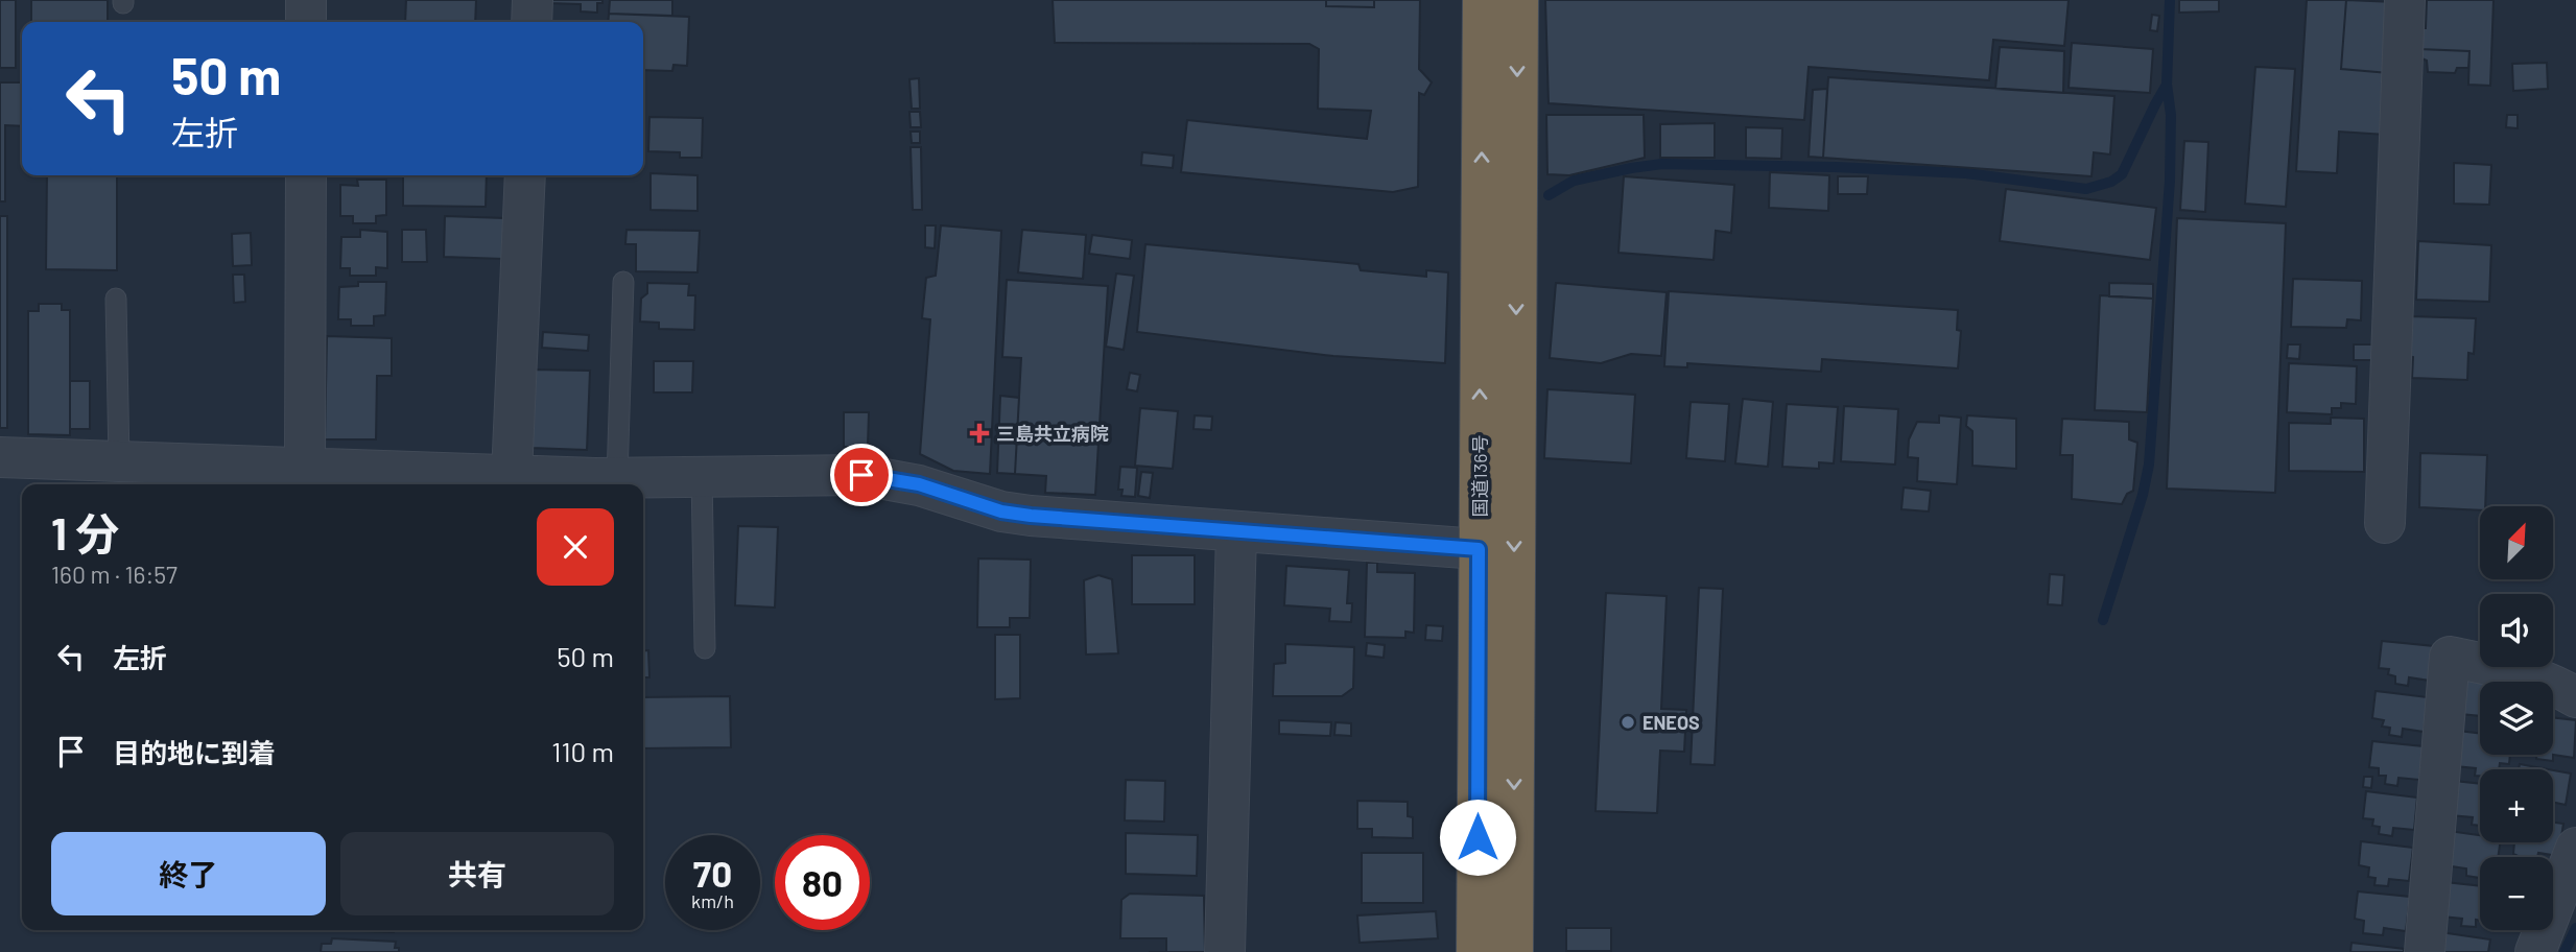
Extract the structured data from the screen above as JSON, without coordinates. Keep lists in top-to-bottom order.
{
  "streets": {
    "highway": ["国道136号"]
  },
  "places": {
    "health": ["三島共立病院"],
    "other": ["ENEOS"]
  },
  "north": "top right",
  "page": {
    "turn": ["50 m", "左折"],
    "heading": ["1 分", "160 m · 16:57"],
    "map_buttons": ["+", "−"],
    "list": [
      {
        "name": "左折",
        "value": "50 m"
      },
      {
        "name": "目的地に到着",
        "value": "110 m"
      }
    ],
    "buttons": ["終了", "共有"],
    "speed": "70 km/h",
    "limit": "80"
  }
}
